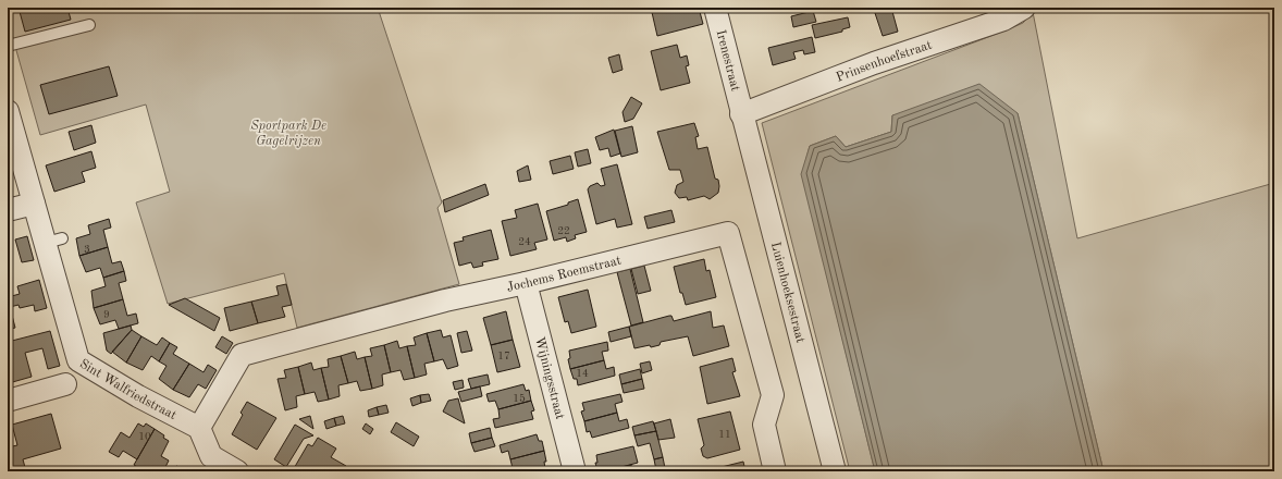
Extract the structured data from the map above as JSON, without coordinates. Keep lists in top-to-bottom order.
{
  "streets": {
    "street": [
      "Irenestraat",
      "Prinsenhoefstraat",
      "Jochems Roemstraat",
      "Luienhoeksestraat",
      "Wijningsstraat",
      "Sint Walfriedstraat"
    ]
  },
  "crossings": [
    ["Irenestraat", "Prinsenhoefstraat"],
    ["Irenestraat", "Luienhoeksestraat"],
    ["Prinsenhoefstraat", "Luienhoeksestraat"],
    ["Jochems Roemstraat", "Wijningsstraat"],
    ["Jochems Roemstraat", "Sint Walfriedstraat"]
  ],
  "parks": ["Sportpark De Gagelrijzen"],
  "house_numbers": [
    "22",
    "24",
    "3",
    "9",
    "17",
    "14",
    "15",
    "11",
    "10"
  ]
}
